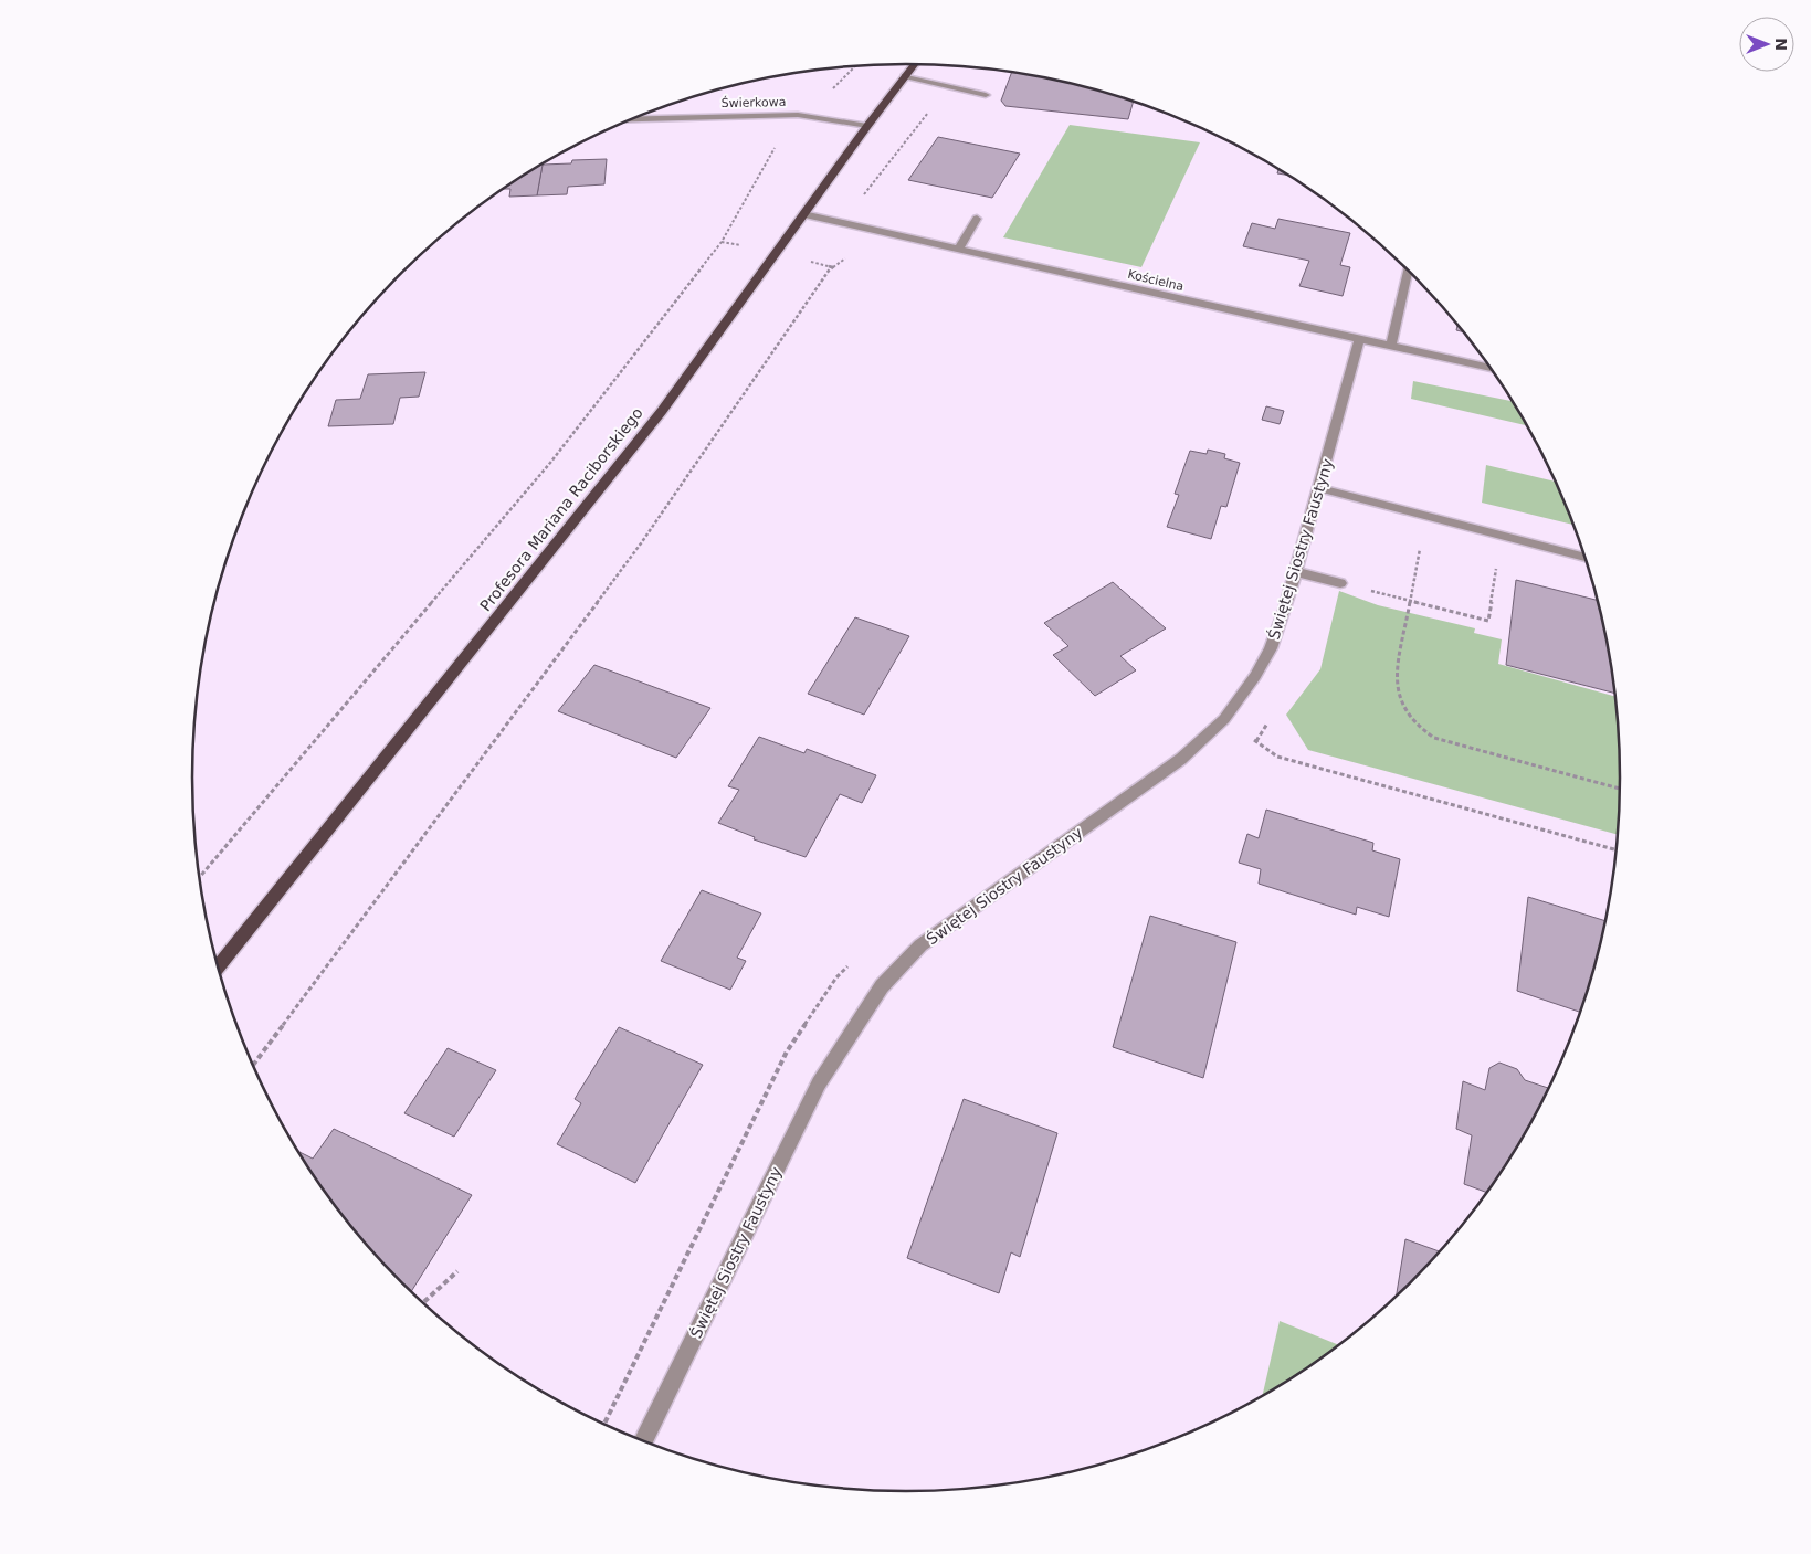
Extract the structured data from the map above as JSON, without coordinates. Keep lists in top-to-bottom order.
{
  "streets": {
    "main road": ["Profesora Mariana Raciborskiego"],
    "street": ["Świerkowa", "Kościelna", "Świętej Siostry Faustyny"]
  },
  "crossings": [
    ["Świerkowa", "Profesora Mariana Raciborskiego"],
    ["Kościelna", "Profesora Mariana Raciborskiego"],
    ["Kościelna", "Świętej Siostry Faustyny"]
  ],
  "north": "right"
}
